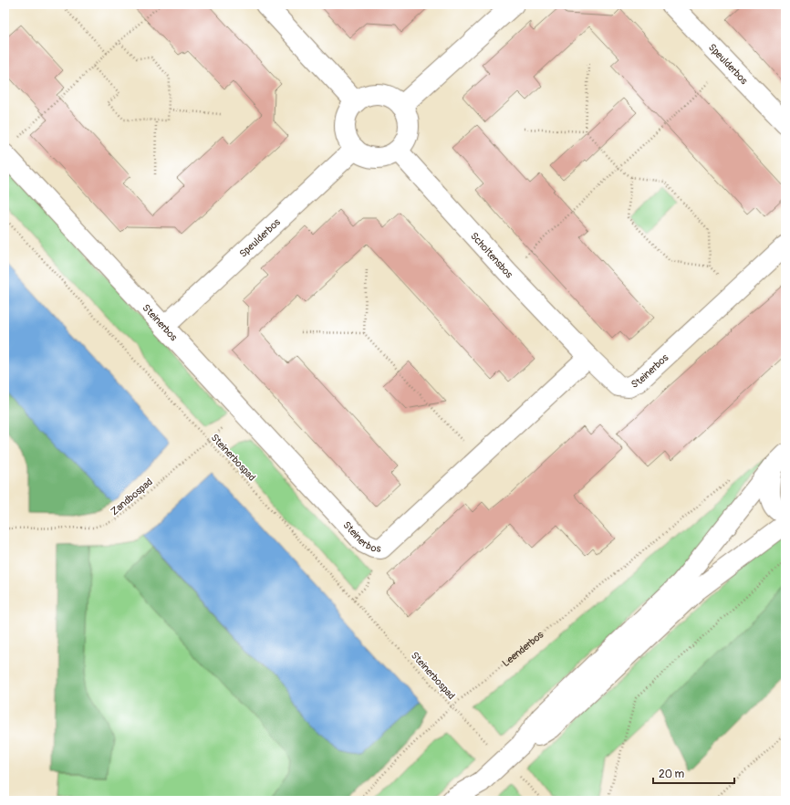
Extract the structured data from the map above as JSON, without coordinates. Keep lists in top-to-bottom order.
{
  "streets": {
    "street": ["Speulderbos", "Scholtensbos", "Steinerbos"],
    "path": ["Steinerbospad", "Zandbospad", "Leenderbos"]
  },
  "crossings": [
    ["Speulderbos", "Scholtensbos"],
    ["Speulderbos", "Steinerbos"],
    ["Scholtensbos", "Steinerbos"],
    ["Steinerbospad", "Zandbospad"],
    ["Steinerbospad", "Leenderbos"]
  ],
  "scale_bar": "20 m"
}
